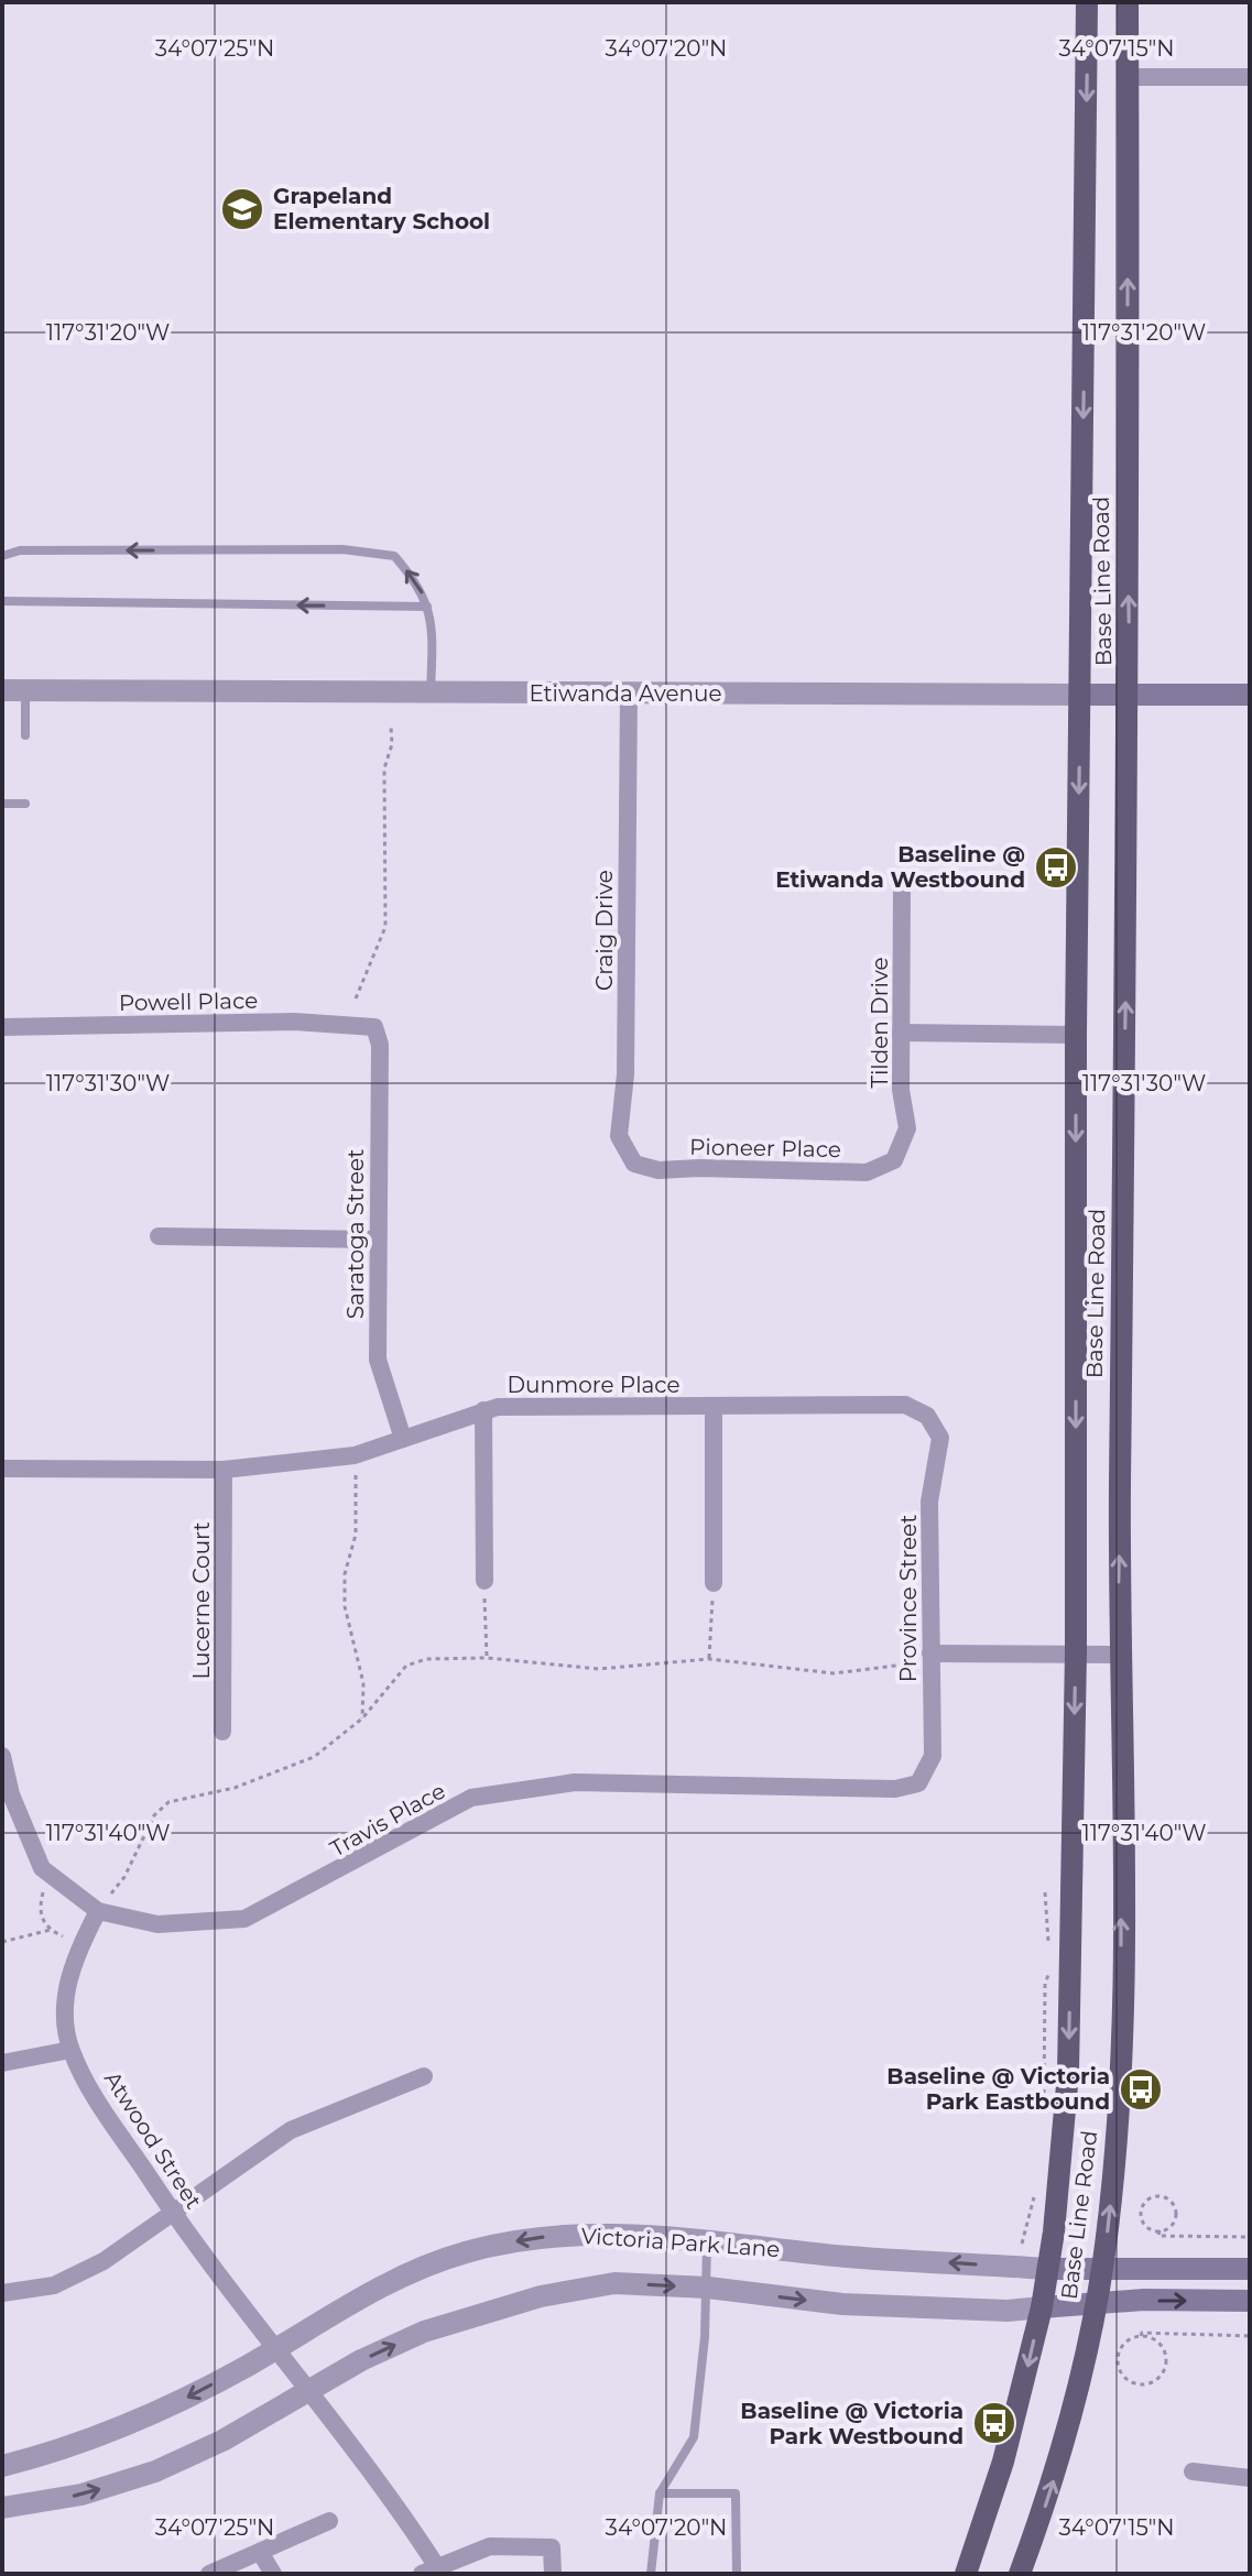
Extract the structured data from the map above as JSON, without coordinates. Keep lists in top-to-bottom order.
{
  "streets": {
    "main road": ["Base Line Road", "Etiwanda Avenue", "Victoria Park Lane"],
    "street": [
      "Craig Drive",
      "Powell Place",
      "Tilden Drive",
      "Pioneer Place",
      "Saratoga Street",
      "Dunmore Place",
      "Province Street",
      "Lucerne Court",
      "Travis Place",
      "Atwood Street"
    ]
  },
  "crossings": [
    ["Base Line Road", "Etiwanda Avenue"],
    ["Base Line Road", "Victoria Park Lane"],
    ["Etiwanda Avenue", "Craig Drive"],
    ["Craig Drive", "Pioneer Place"],
    ["Powell Place", "Saratoga Street"],
    ["Tilden Drive", "Pioneer Place"],
    ["Saratoga Street", "Dunmore Place"],
    ["Dunmore Place", "Province Street"],
    ["Dunmore Place", "Lucerne Court"],
    ["Province Street", "Travis Place"],
    ["Travis Place", "Atwood Street"],
    ["Atwood Street", "Victoria Park Lane"]
  ],
  "places": {
    "school or university": ["Grapeland Elementary School"],
    "bus stop": ["Baseline @ Etiwanda Westbound", "Baseline @ Victoria Park Eastbound", "Baseline @ Victoria Park Westbound"]
  },
  "coordinates": [
    "34°07'25\"N",
    "34°07'20\"N",
    "34°07'15\"N",
    "117°31'20\"W",
    "117°31'30\"W",
    "117°31'40\"W"
  ]
}
